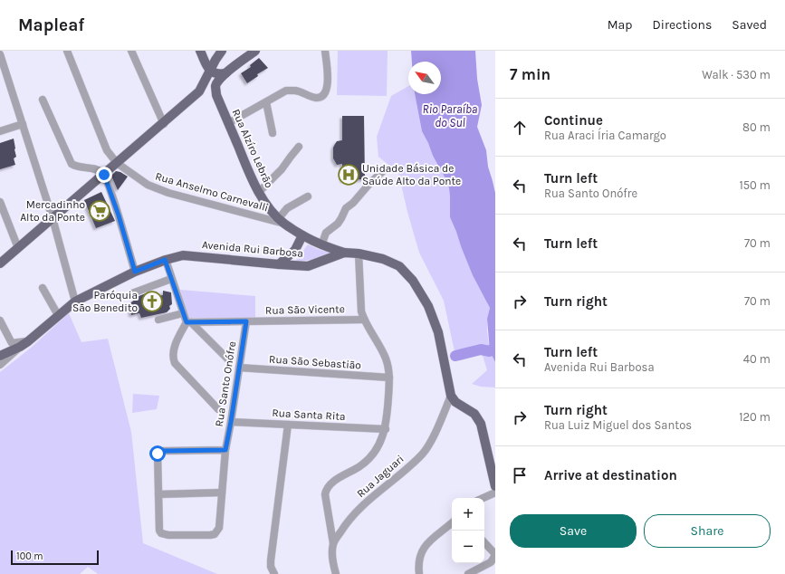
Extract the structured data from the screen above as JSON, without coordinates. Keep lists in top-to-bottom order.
{
  "streets": {
    "main road": ["Rua Alzíro Lebrão", "Avenida Rui Barbosa"],
    "street": [
      "Rua Anselmo Carnevalli",
      "Rua São Vicente",
      "Rua São Sebastião",
      "Rua Santo Onófre",
      "Rua Santa Rita",
      "Rua Jaguari"
    ]
  },
  "crossings": [
    ["Rua Alzíro Lebrão", "Rua Anselmo Carnevalli"],
    ["Rua Alzíro Lebrão", "Avenida Rui Barbosa"],
    ["Avenida Rui Barbosa", "Rua Jaguari"],
    ["Rua São Vicente", "Rua Santo Onófre"],
    ["Rua São Sebastião", "Rua Santo Onófre"],
    ["Rua Santo Onófre", "Rua Santa Rita"]
  ],
  "water": ["Rio Paraíba do Sul"],
  "places": {
    "hospital": ["Unidade Básica de Saúde Alto da Ponte"],
    "supermarket": ["Mercadinho Alto da Ponte"],
    "church": ["Paróquia São Benedito"]
  },
  "scale_bar": "100 m",
  "north": "top left",
  "page": {
    "header": "Mapleaf",
    "nav": ["Map", "Directions", "Saved"],
    "heading": ["7 min", "Walk · 530 m"],
    "list": [
      ["Continue", "Rua Araci Íria Camargo", "80 m"],
      ["Turn left", "Rua Santo Onófre", "150 m"],
      ["Turn left", "70 m"],
      ["Turn right", "70 m"],
      ["Turn left", "Avenida Rui Barbosa", "40 m"],
      ["Turn right", "Rua Luiz Miguel dos Santos", "120 m"],
      "Arrive at destination"
    ],
    "map_buttons": ["+", "−"],
    "buttons": ["Save", "Share"],
    "scale": "100 m"
  }
}
